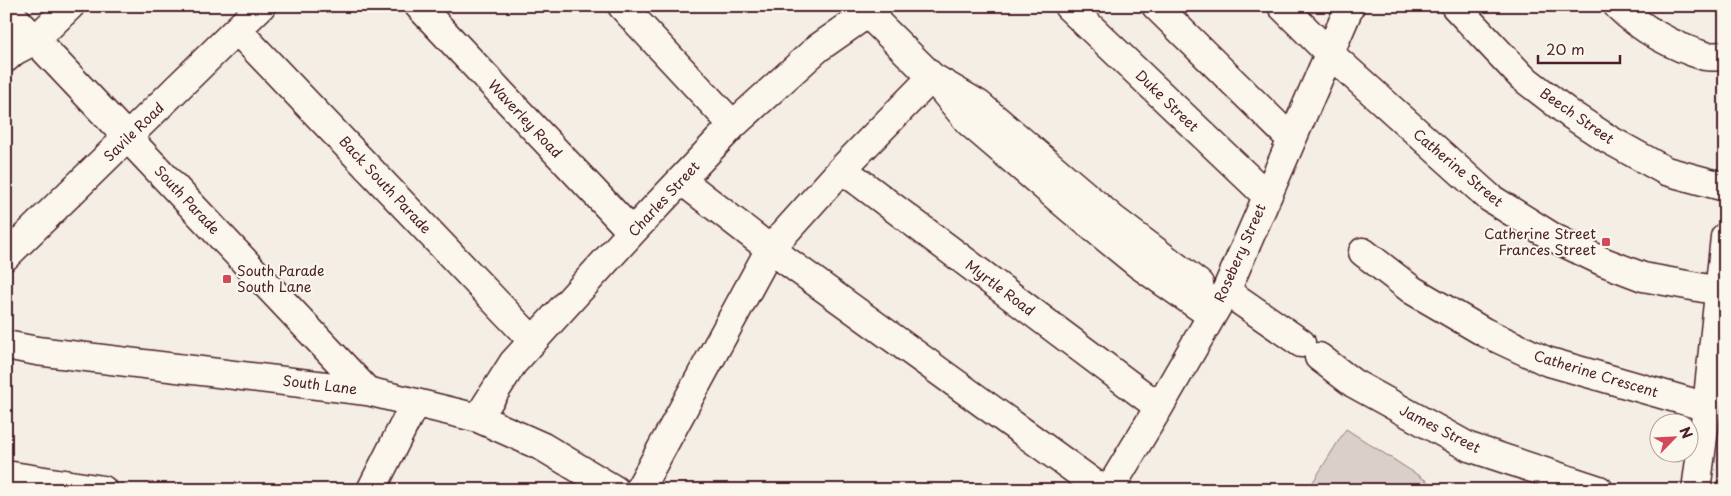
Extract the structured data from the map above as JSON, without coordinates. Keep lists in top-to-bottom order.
{
  "streets": {
    "street": [
      "Duke Street",
      "Beech Street",
      "Waverley Road",
      "Savile Road",
      "Catherine Street",
      "Back South Parade",
      "Charles Street",
      "South Parade",
      "Rosebery Street",
      "Myrtle Road",
      "Catherine Crescent",
      "South Lane",
      "James Street"
    ]
  },
  "crossings": [
    ["Duke Street", "Rosebery Street"],
    ["Waverley Road", "Charles Street"],
    ["Savile Road", "Back South Parade"],
    ["Savile Road", "South Parade"],
    ["Catherine Street", "Rosebery Street"],
    ["Back South Parade", "Charles Street"],
    ["Charles Street", "South Lane"],
    ["Charles Street", "James Street"],
    ["South Parade", "South Lane"],
    ["Rosebery Street", "Myrtle Road"],
    ["Rosebery Street", "James Street"]
  ],
  "places": {
    "transit": ["Catherine Street Frances Street", "South Parade South Lane"]
  },
  "scale_bar": "20 m",
  "north": "top right"
}
